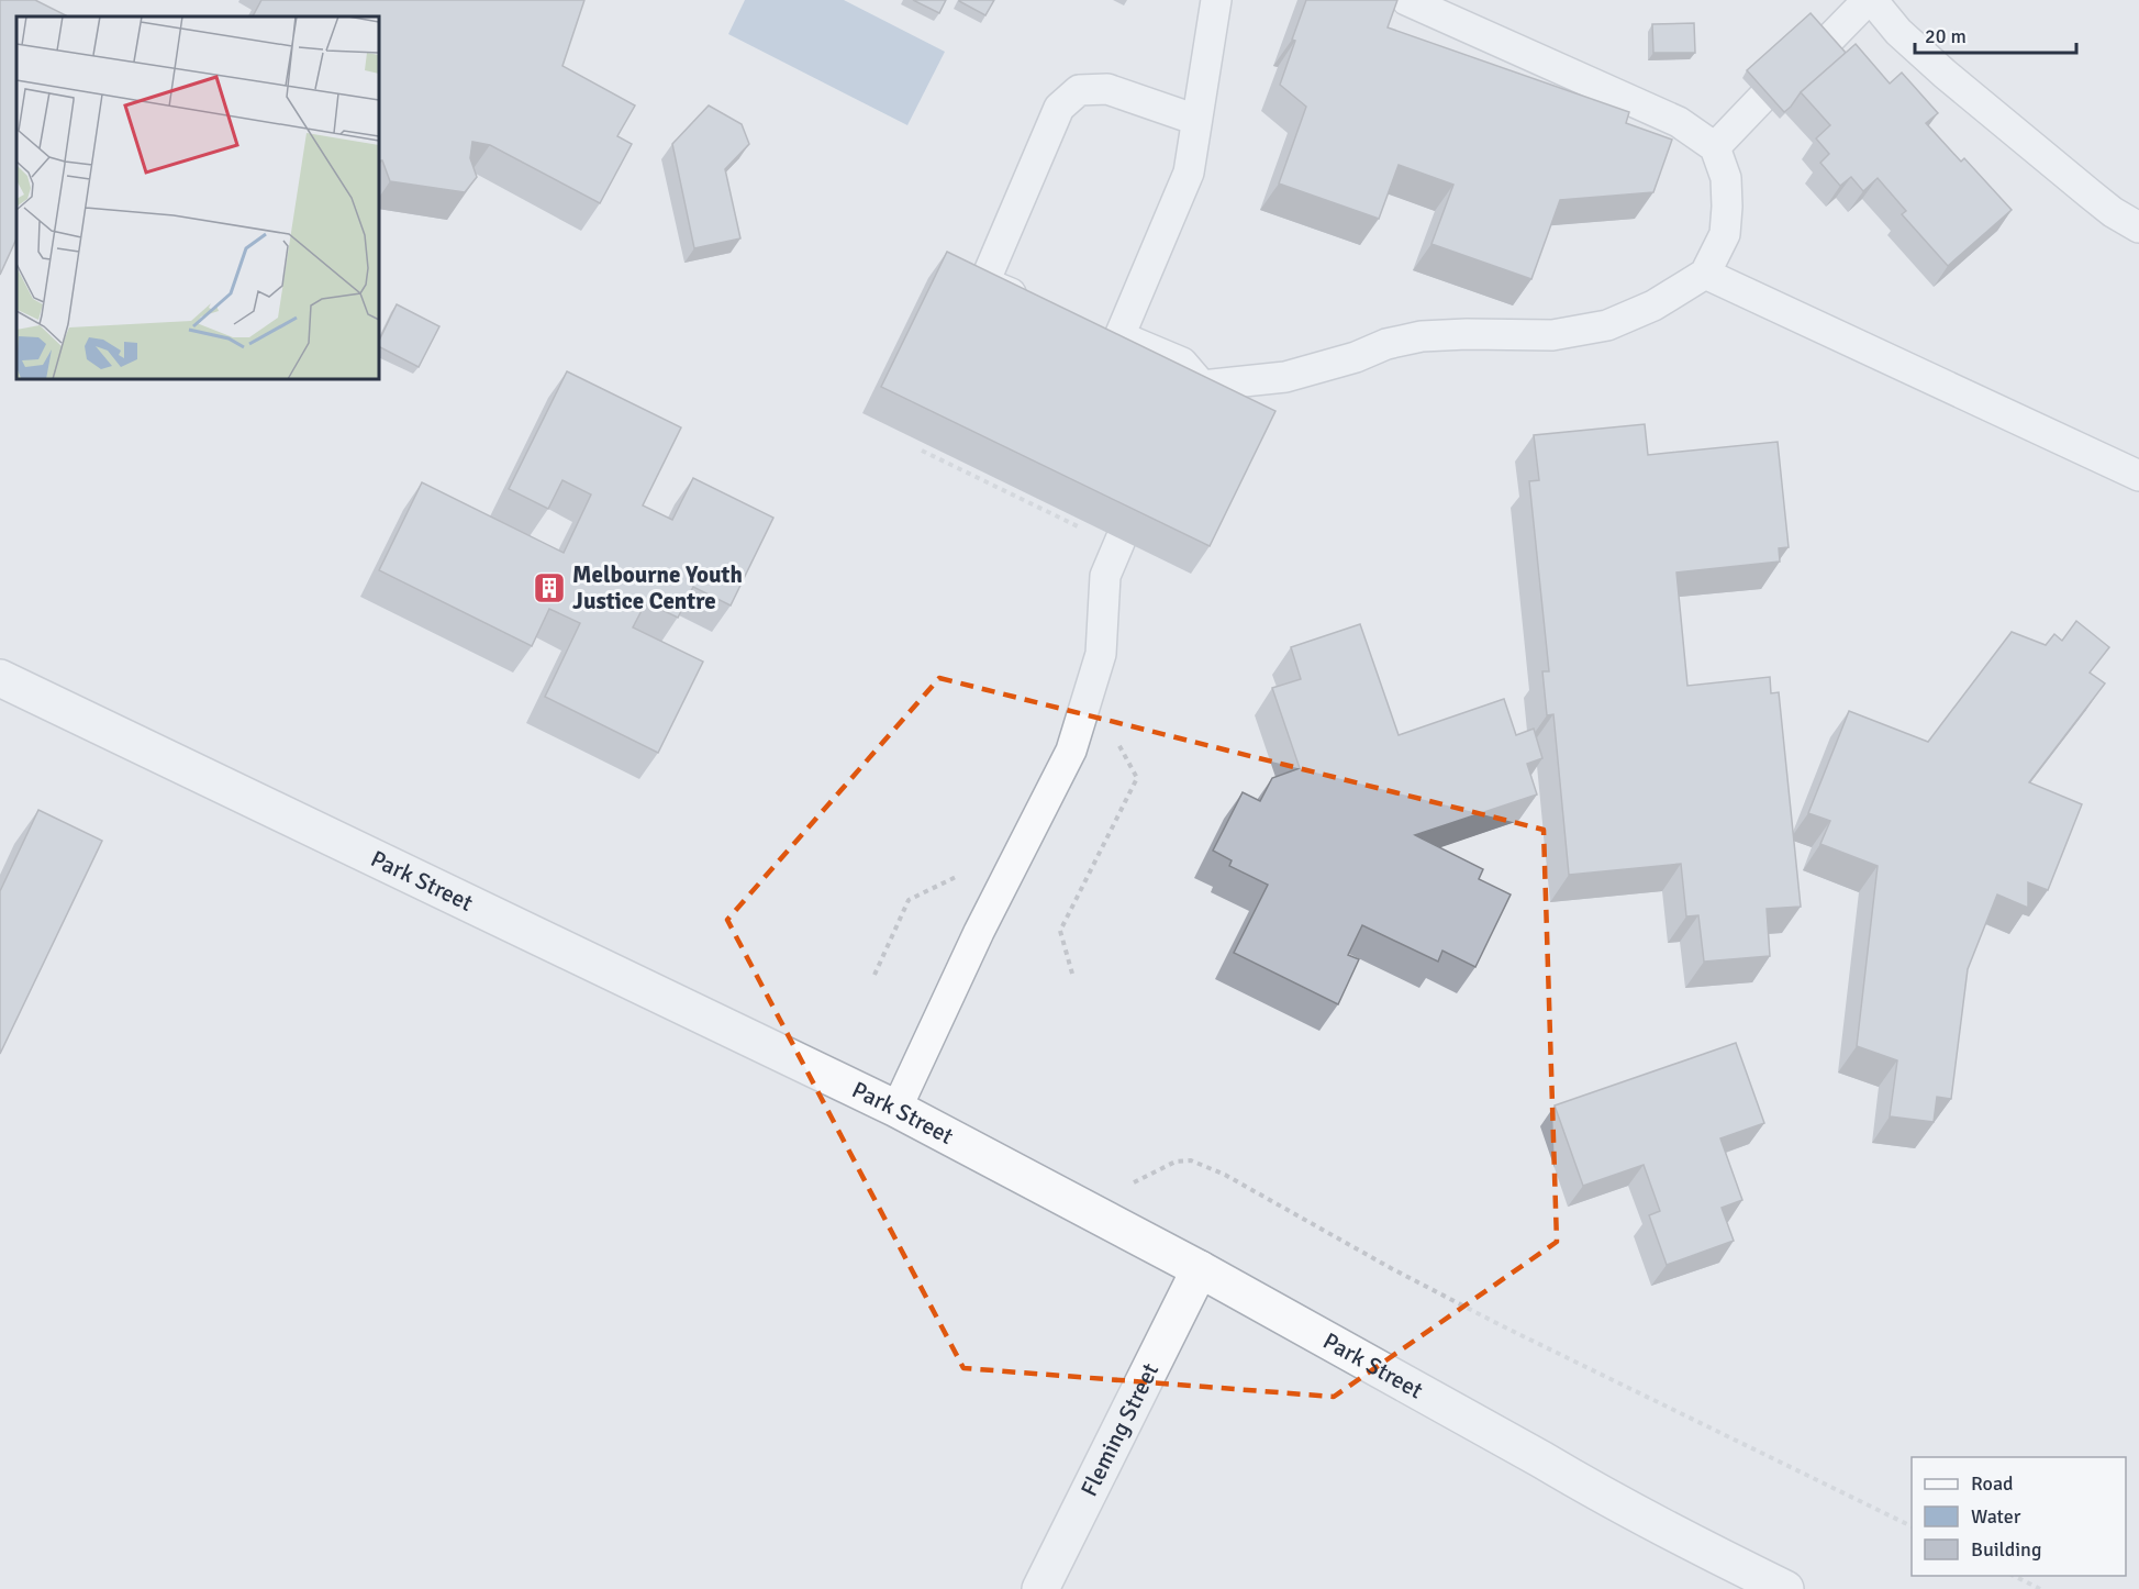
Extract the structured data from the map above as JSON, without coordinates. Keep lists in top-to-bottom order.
{
  "streets": {
    "street": ["Park Street", "Fleming Street"]
  },
  "crossings": [
    ["Park Street", "Fleming Street"]
  ],
  "places": {
    "building": ["Melbourne Youth Justice Centre"]
  },
  "legend": ["Road", "Water", "Building"],
  "scale_bar": "20 m"
}
